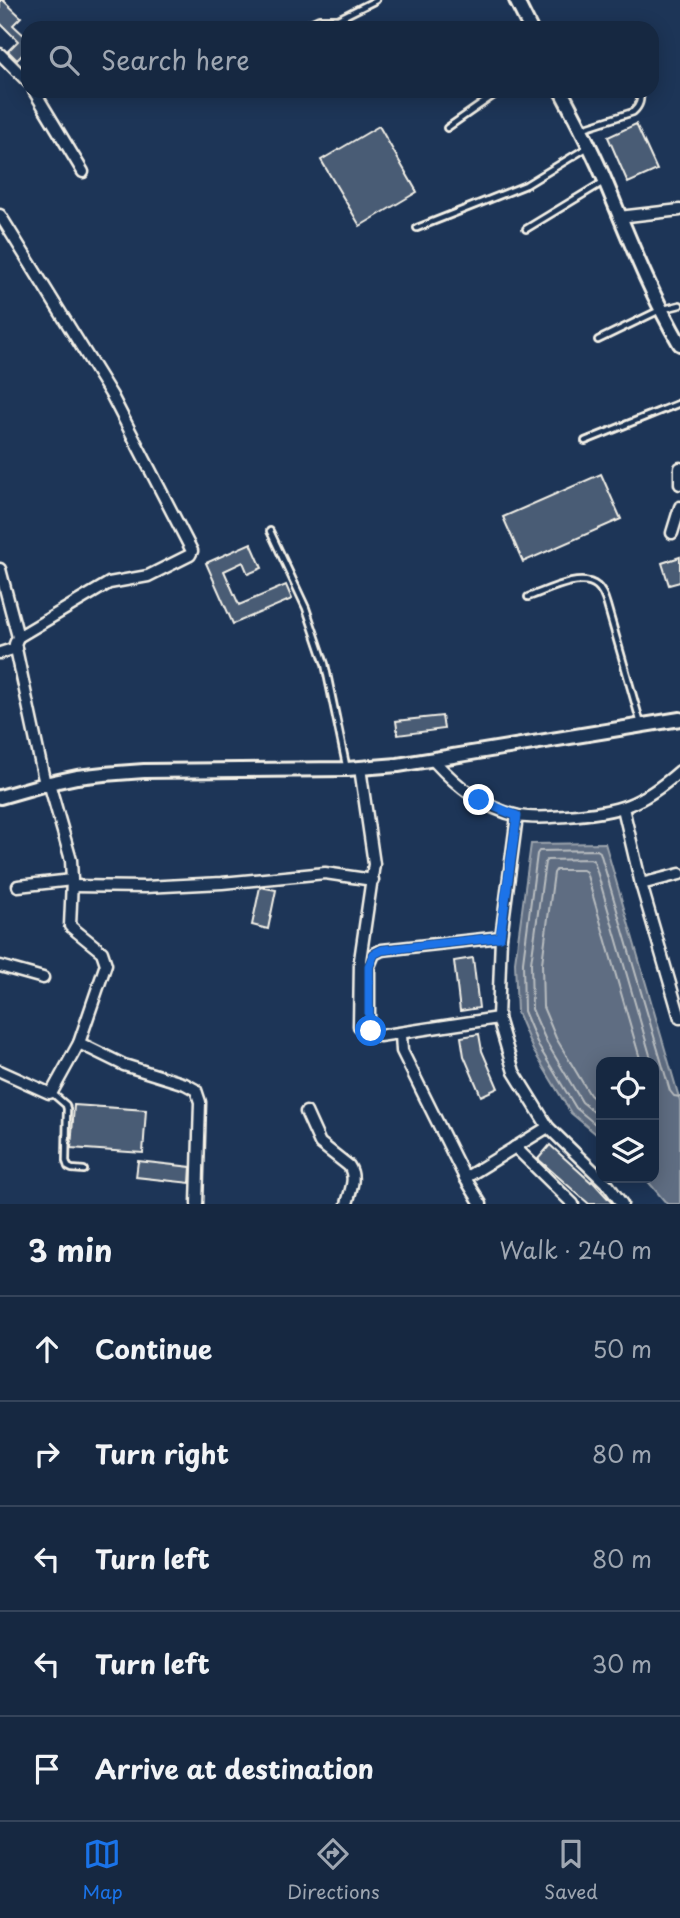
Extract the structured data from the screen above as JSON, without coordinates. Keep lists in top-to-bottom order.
{
  "page": {
    "search": "Search here",
    "heading": ["3 min", "Walk · 240 m"],
    "list": [
      ["Continue", "50 m"],
      ["Turn right", "80 m"],
      ["Turn left", "80 m"],
      ["Turn left", "30 m"],
      "Arrive at destination"
    ],
    "nav": ["Map", "Directions", "Saved"]
  }
}
